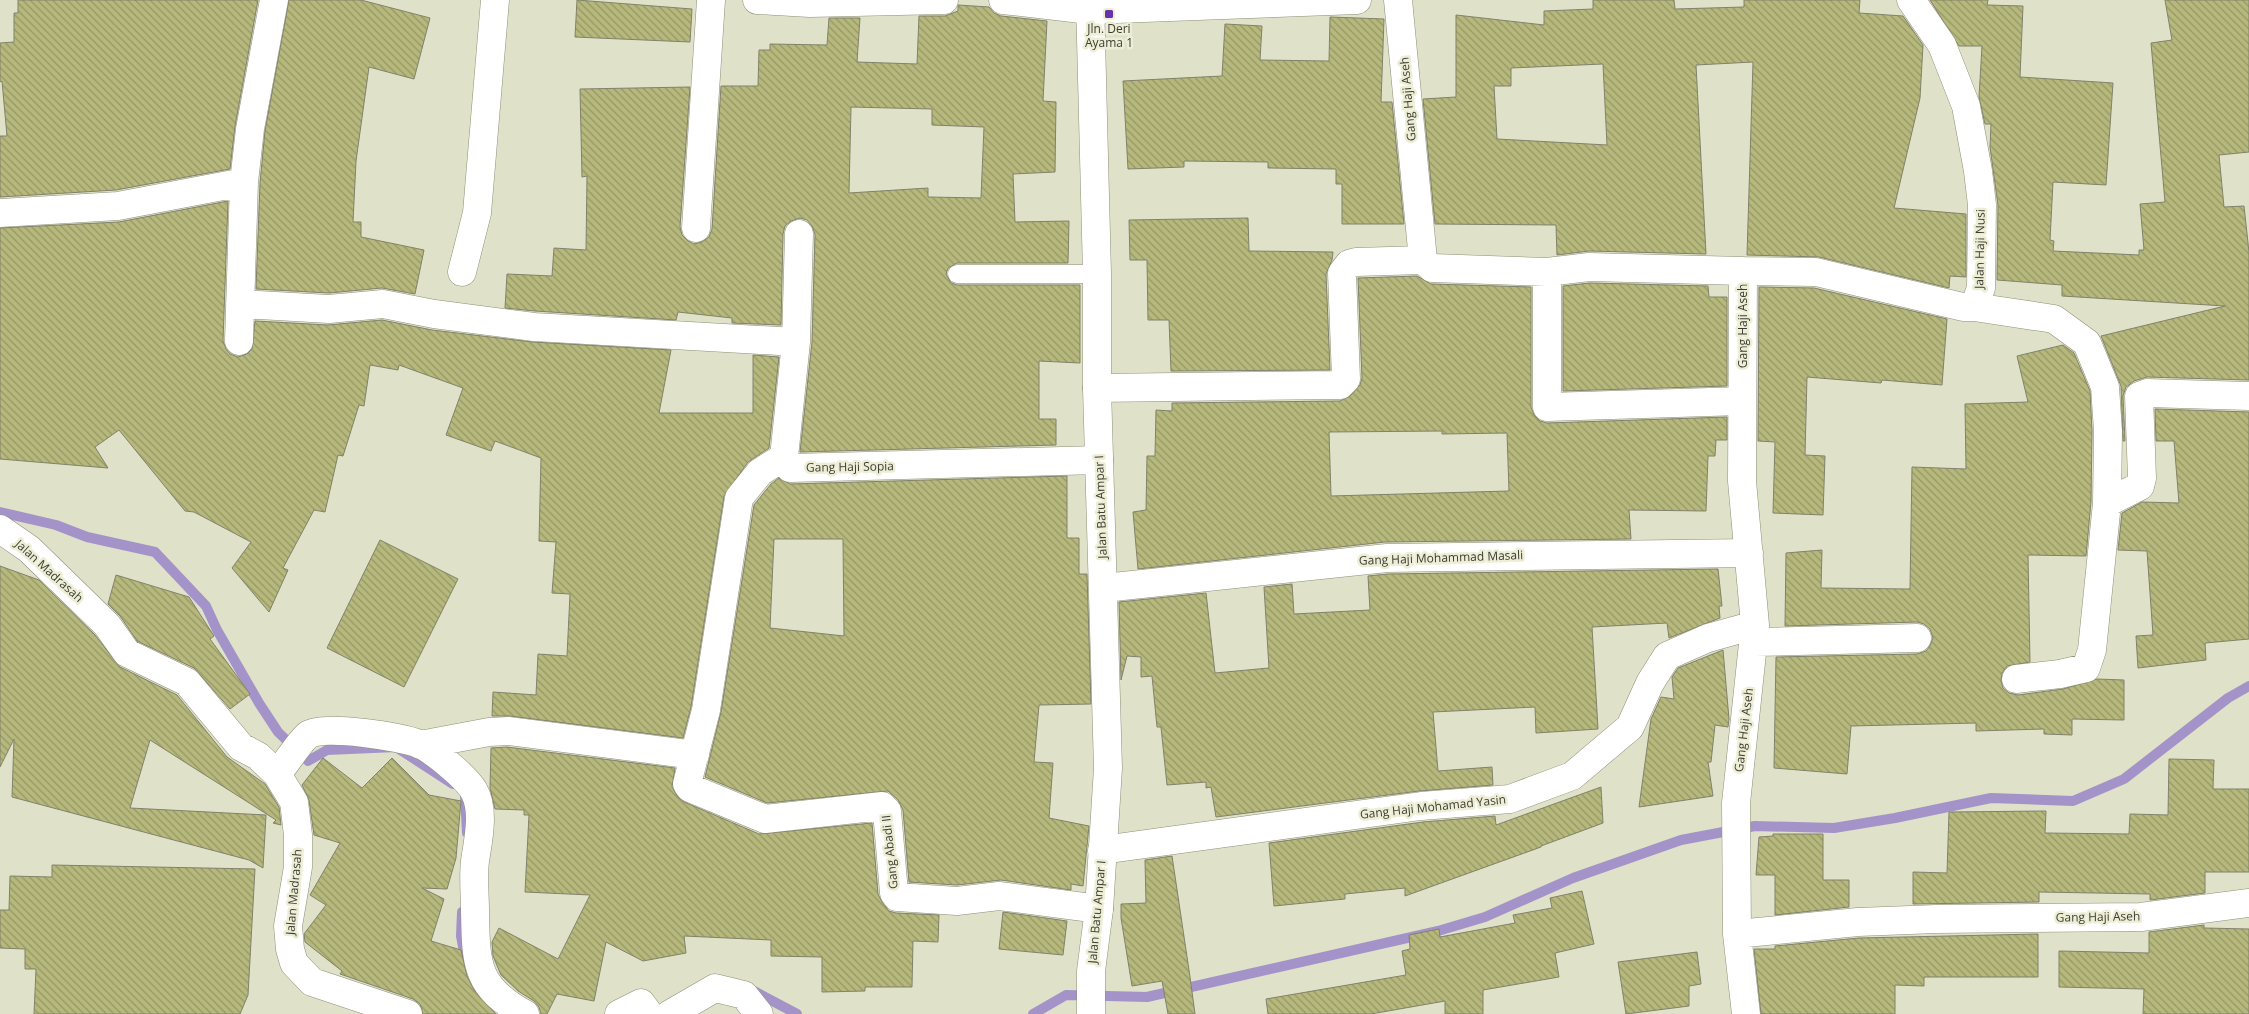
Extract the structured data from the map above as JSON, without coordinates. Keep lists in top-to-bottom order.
{
  "streets": {
    "street": [
      "Gang Haji Aseh",
      "Jalan Haji Nusi",
      "Gang Haji Sopia",
      "Jalan Batu Ampar I",
      "Gang Haji Mohammad Masali",
      "Jalan Madrasah",
      "Gang Haji Mohamad Yasin",
      "Gang Abadi II"
    ]
  },
  "crossings": [
    ["Gang Haji Aseh", "Jalan Haji Nusi"],
    ["Gang Haji Aseh", "Gang Haji Mohammad Masali"],
    ["Gang Haji Aseh", "Gang Haji Mohamad Yasin"],
    ["Gang Haji Sopia", "Jalan Batu Ampar I"],
    ["Jalan Batu Ampar I", "Gang Haji Mohammad Masali"],
    ["Jalan Batu Ampar I", "Gang Haji Mohamad Yasin"],
    ["Jalan Batu Ampar I", "Gang Abadi II"]
  ],
  "places": {
    "transit": ["Jln. Deri Ayama 1"]
  }
}
